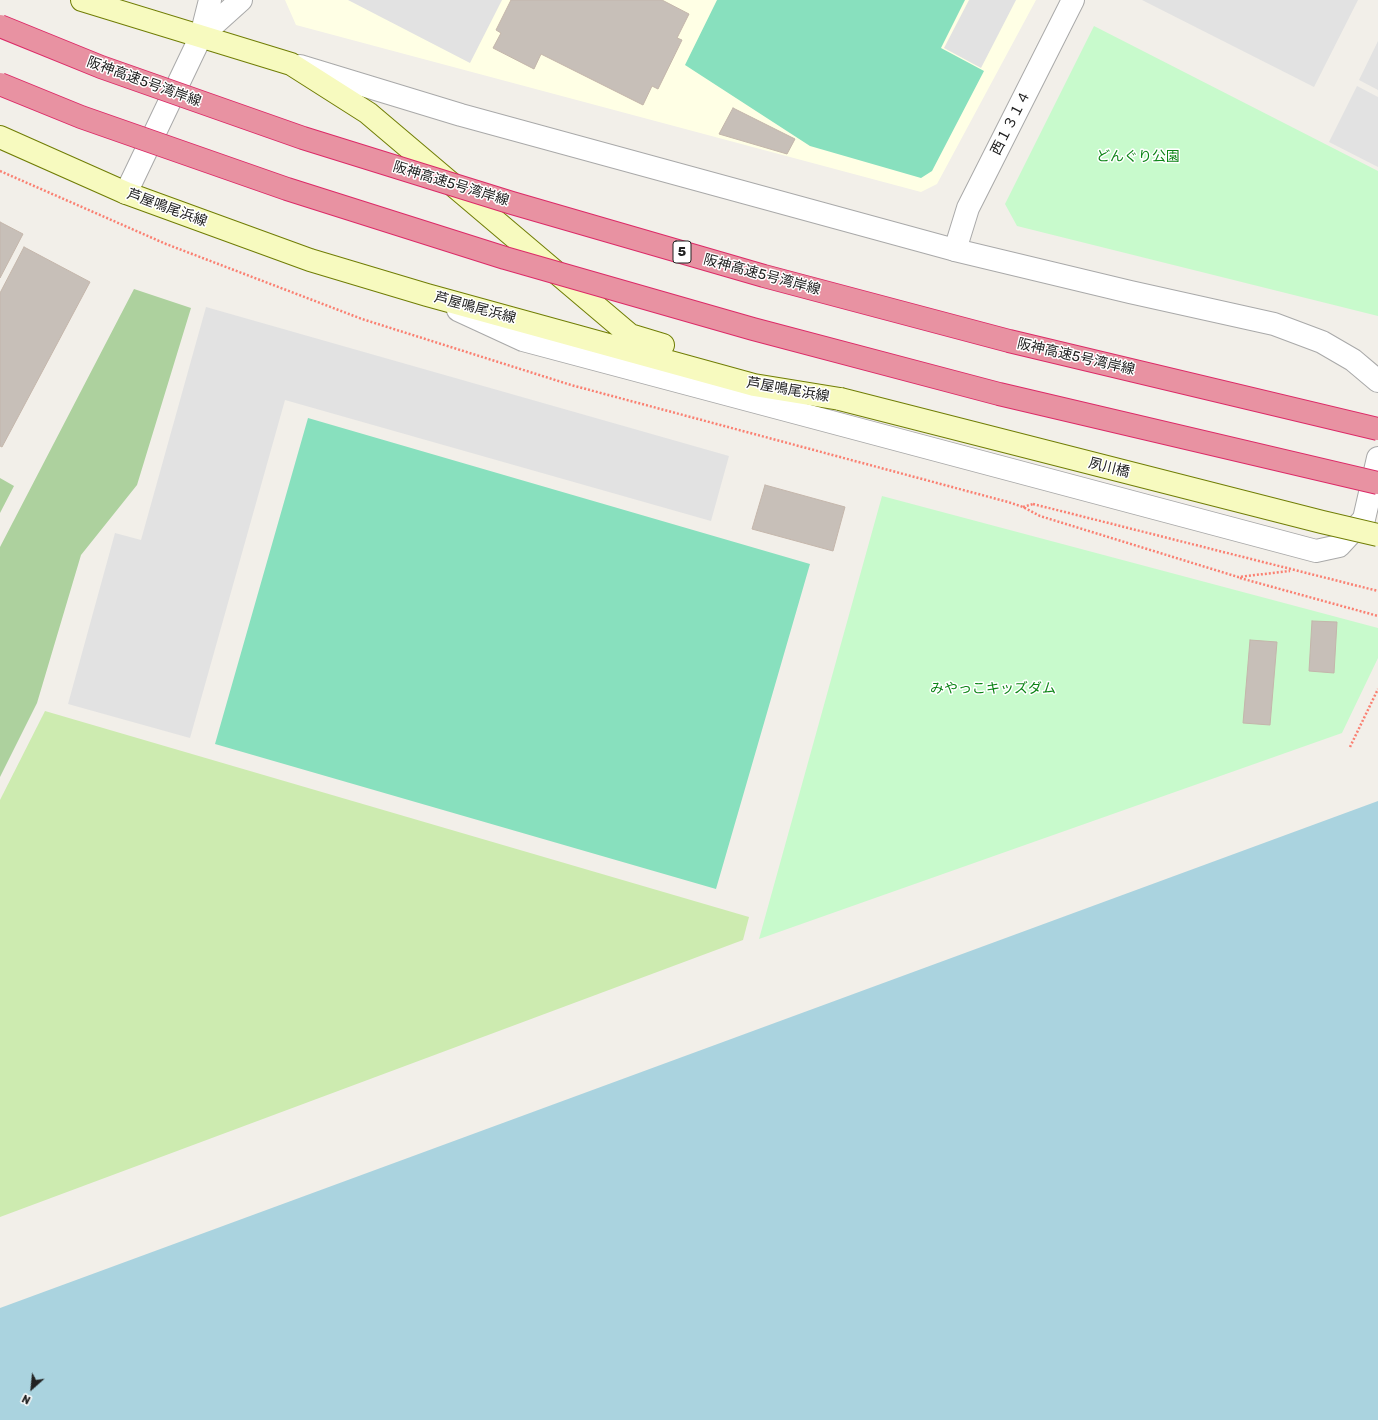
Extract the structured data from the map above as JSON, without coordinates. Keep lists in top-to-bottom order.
{
  "streets": {
    "highway": ["阪神高速5号湾岸線", "5"],
    "main road": ["芦屋鳴尾浜線", "夙川橋"],
    "street": ["西１３１４"]
  },
  "crossings": [
    ["芦屋鳴尾浜線", "夙川橋"]
  ],
  "parks": ["どんぐり公園", "みやっこキッズダム"],
  "north": "bottom left"
}
